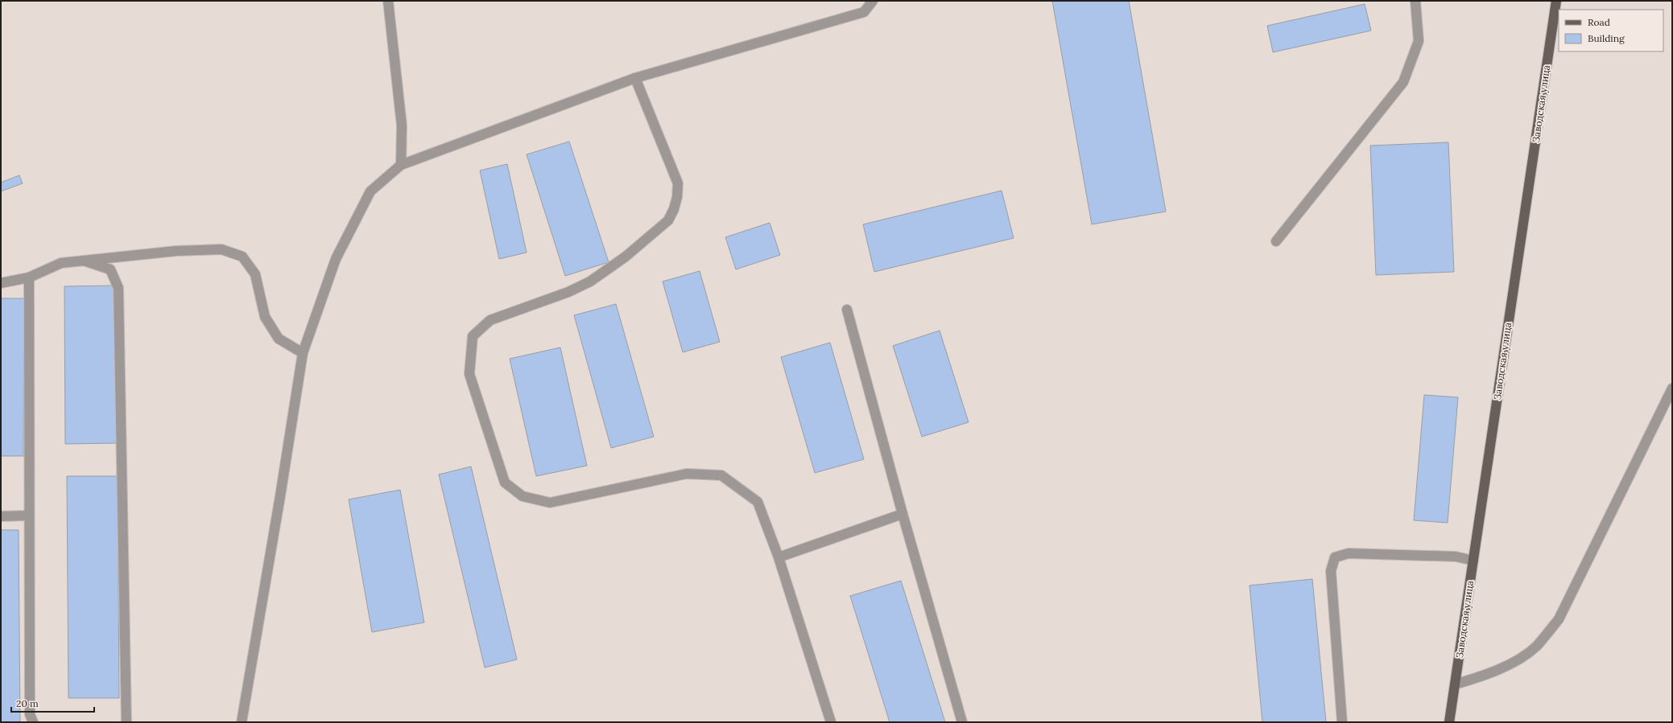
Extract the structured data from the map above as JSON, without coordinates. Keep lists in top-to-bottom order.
{
  "streets": {
    "main road": ["Заводская улица"]
  },
  "legend": ["Road", "Building"],
  "scale_bar": "20 m"
}
